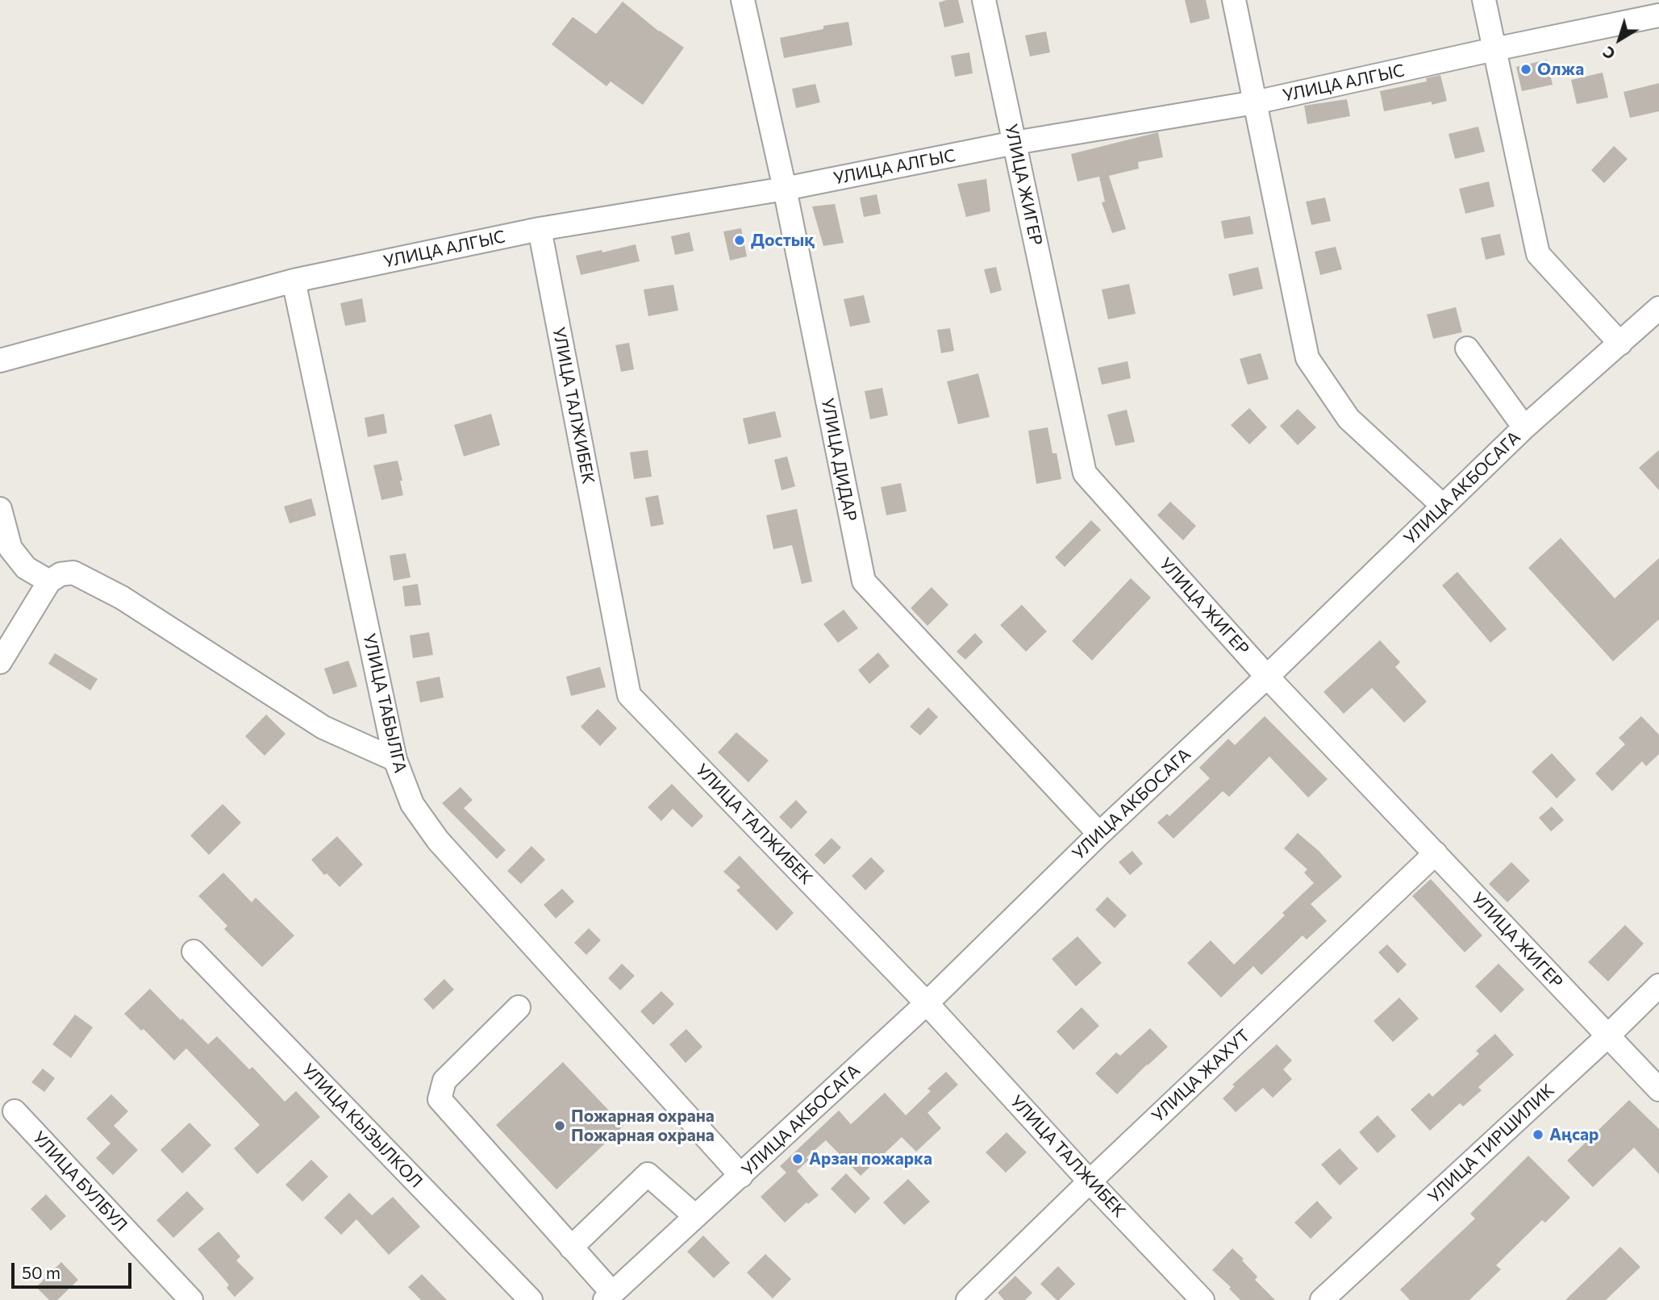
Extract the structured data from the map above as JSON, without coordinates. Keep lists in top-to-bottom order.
{
  "streets": {
    "street": [
      "УЛИЦА АЛГЫС",
      "УЛИЦА ЖИГЕР",
      "УЛИЦА ТАЛЖИБЕК",
      "УЛИЦА ДИДАР",
      "УЛИЦА АКБОСАГА",
      "УЛИЦА ТАБЫЛГА",
      "УЛИЦА ЖАХУТ",
      "УЛИЦА КЫЗЫЛКОЛ",
      "УЛИЦА ТИРШИЛИК",
      "УЛИЦА БУЛБУЛ"
    ]
  },
  "crossings": [
    ["УЛИЦА АЛГЫС", "УЛИЦА ЖИГЕР"],
    ["УЛИЦА АЛГЫС", "УЛИЦА ТАЛЖИБЕК"],
    ["УЛИЦА АЛГЫС", "УЛИЦА ДИДАР"],
    ["УЛИЦА АЛГЫС", "УЛИЦА ТАБЫЛГА"],
    ["УЛИЦА ЖИГЕР", "УЛИЦА АКБОСАГА"],
    ["УЛИЦА ЖИГЕР", "УЛИЦА ЖАХУТ"],
    ["УЛИЦА ЖИГЕР", "УЛИЦА ТИРШИЛИК"],
    ["УЛИЦА ТАЛЖИБЕК", "УЛИЦА АКБОСАГА"],
    ["УЛИЦА ТАЛЖИБЕК", "УЛИЦА ЖАХУТ"],
    ["УЛИЦА ДИДАР", "УЛИЦА АКБОСАГА"],
    ["УЛИЦА АКБОСАГА", "УЛИЦА ТАБЫЛГА"]
  ],
  "places": [
    "Олжа",
    "Достық",
    "Пожарная охрана Пожарная охрана",
    "Аңсар",
    "Арзан пожарка"
  ],
  "scale_bar": "50 m",
  "north": "bottom left"
}
